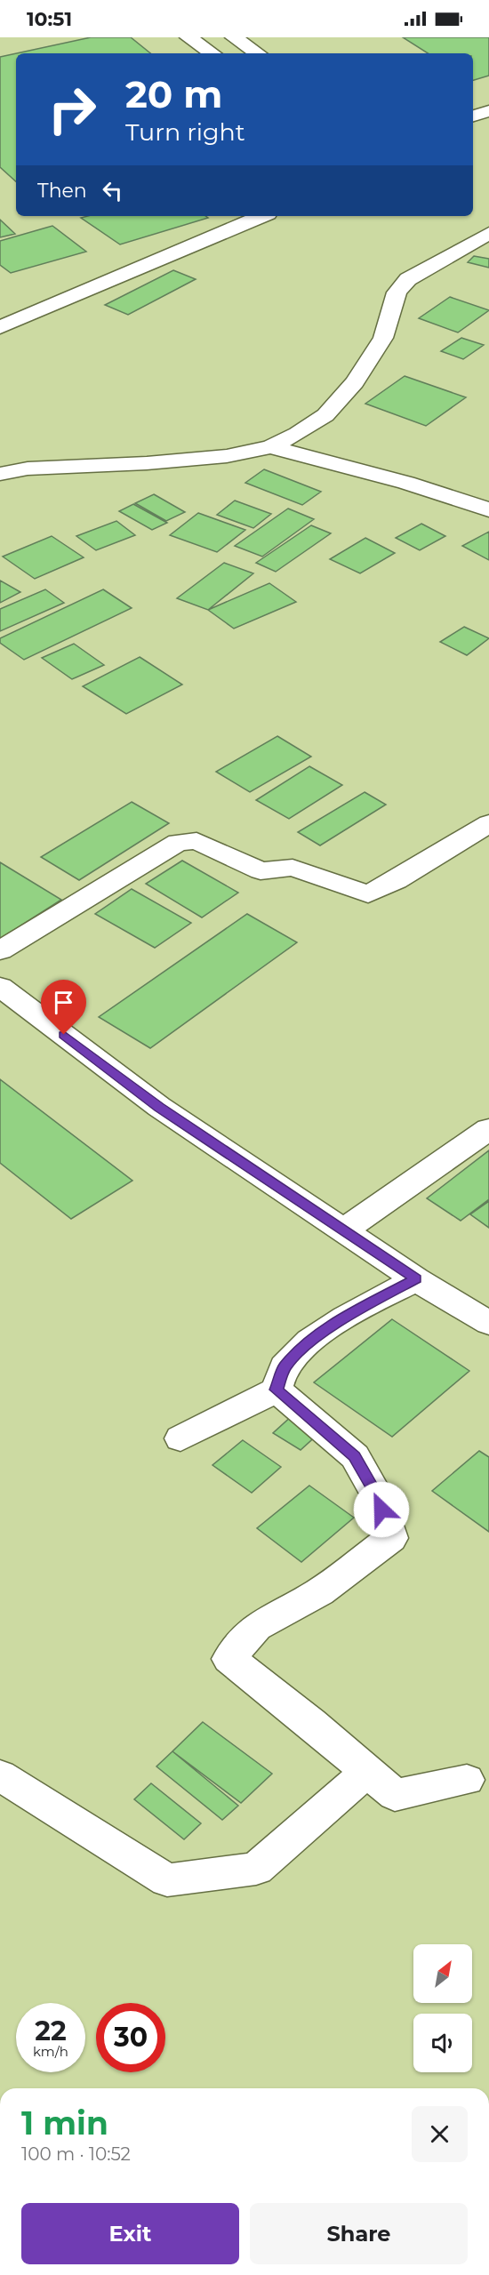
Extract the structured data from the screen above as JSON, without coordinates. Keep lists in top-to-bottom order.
{
  "north": "top right",
  "page": {
    "status": "10:51",
    "turn": ["20 m", "Turn right"],
    "then": "Then",
    "speed": "22 km/h",
    "limit": "30",
    "heading": ["1 min", "100 m · 10:52"],
    "buttons": ["Exit", "Share"]
  }
}
